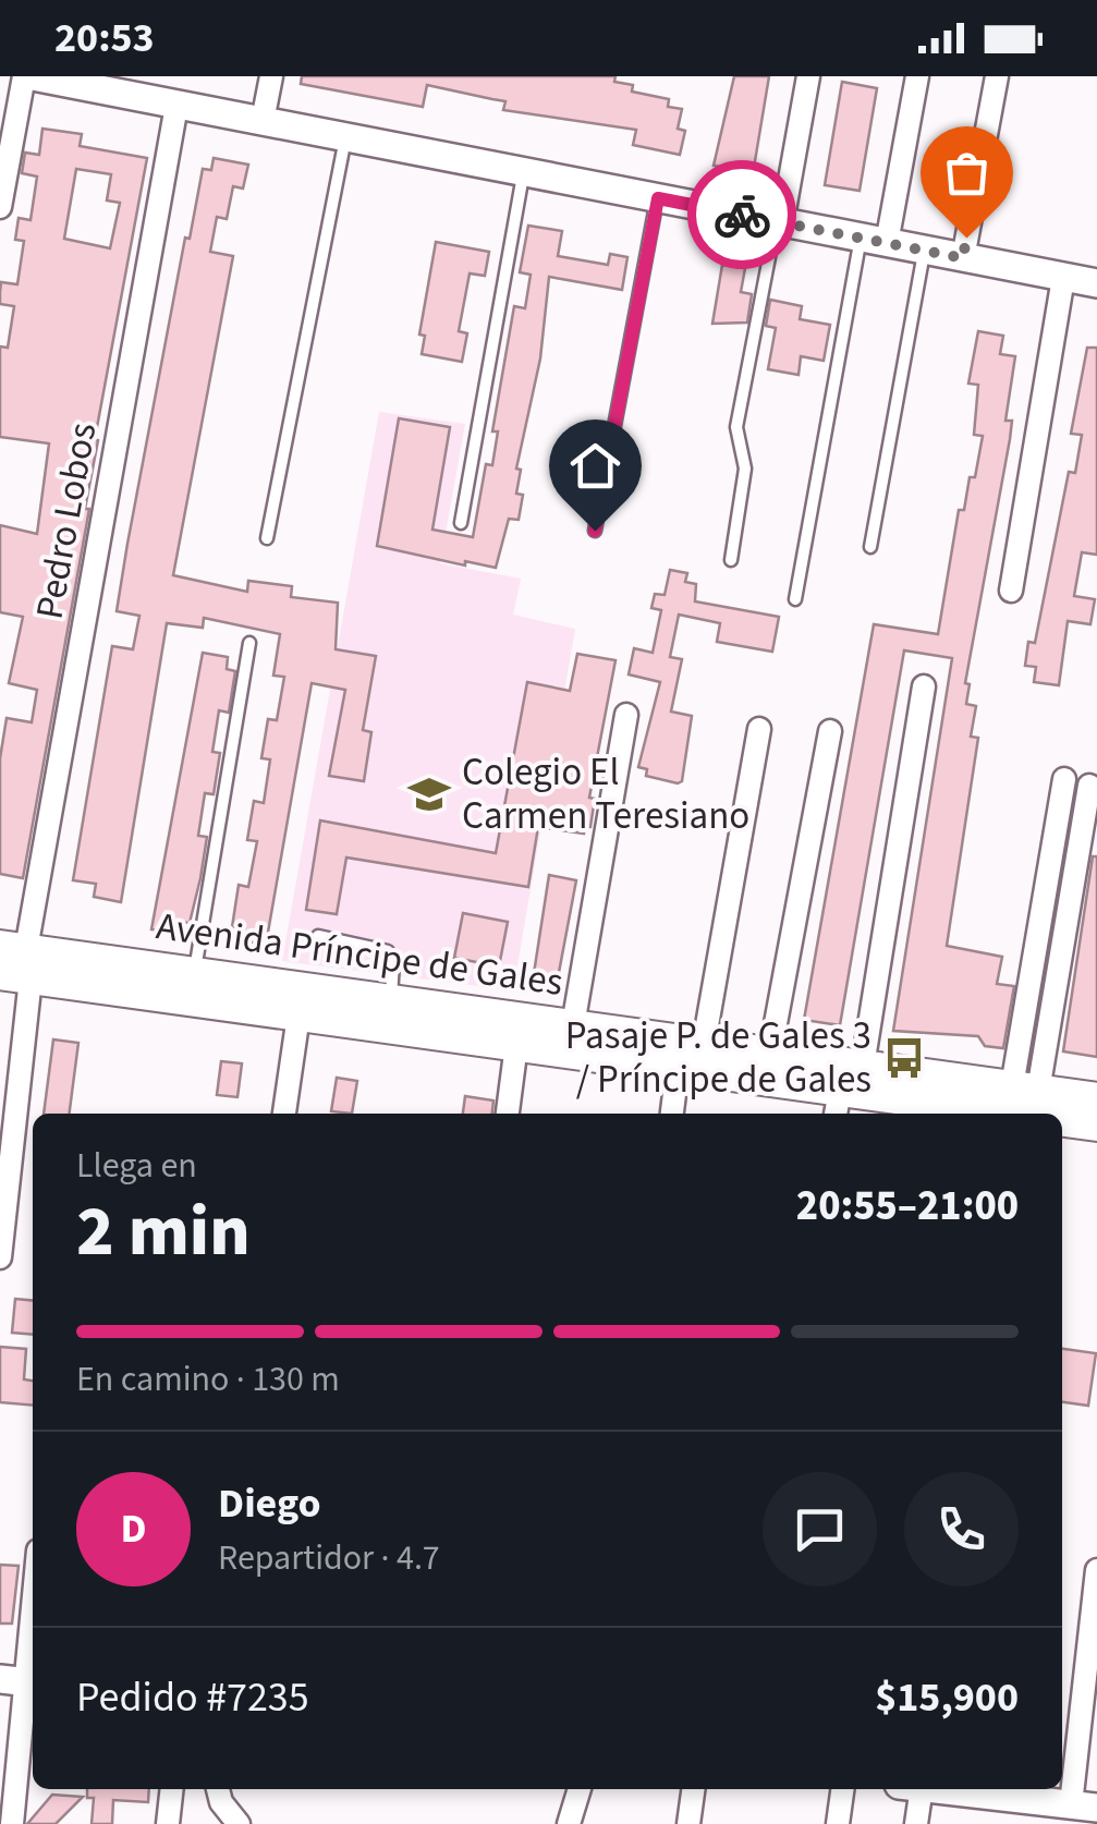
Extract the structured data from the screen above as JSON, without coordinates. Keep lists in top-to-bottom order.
{
  "streets": {
    "main road": ["Avenida Príncipe de Gales"],
    "street": ["Pedro Lobos"]
  },
  "crossings": [
    ["Pedro Lobos", "Avenida Príncipe de Gales"]
  ],
  "places": {
    "school or university": ["Colegio El Carmen Teresiano"],
    "bus stop": ["Pasaje P. de Gales 3 / Príncipe de Gales"]
  },
  "page": {
    "status": "20:53",
    "heading": ["2 min", "Llega en", "20:55–21:00"],
    "panel": [
      "Diego",
      "Repartidor · 4.7",
      "Pedido #7235",
      "$15,900"
    ],
    "bar": "En camino · 130 m",
    "round": "D"
  }
}
